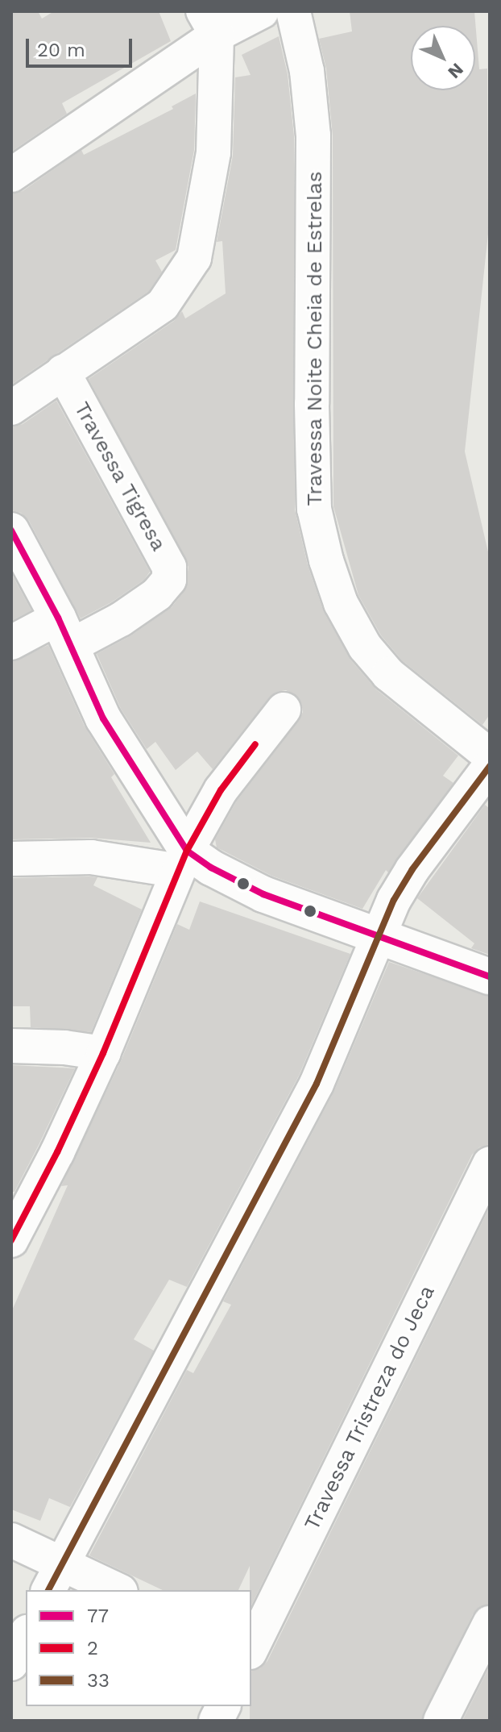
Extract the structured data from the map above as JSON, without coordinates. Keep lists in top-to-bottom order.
{
  "streets": {
    "street": ["Travessa Noite Cheia de Estrelas", "Travessa Tigresa", "Travessa Tristreza do Jeca"]
  },
  "lines": ["transit line 77", "transit line 2", "transit line 33"],
  "legend": ["77", "2", "33"],
  "scale_bar": "20 m",
  "north": "bottom right"
}
